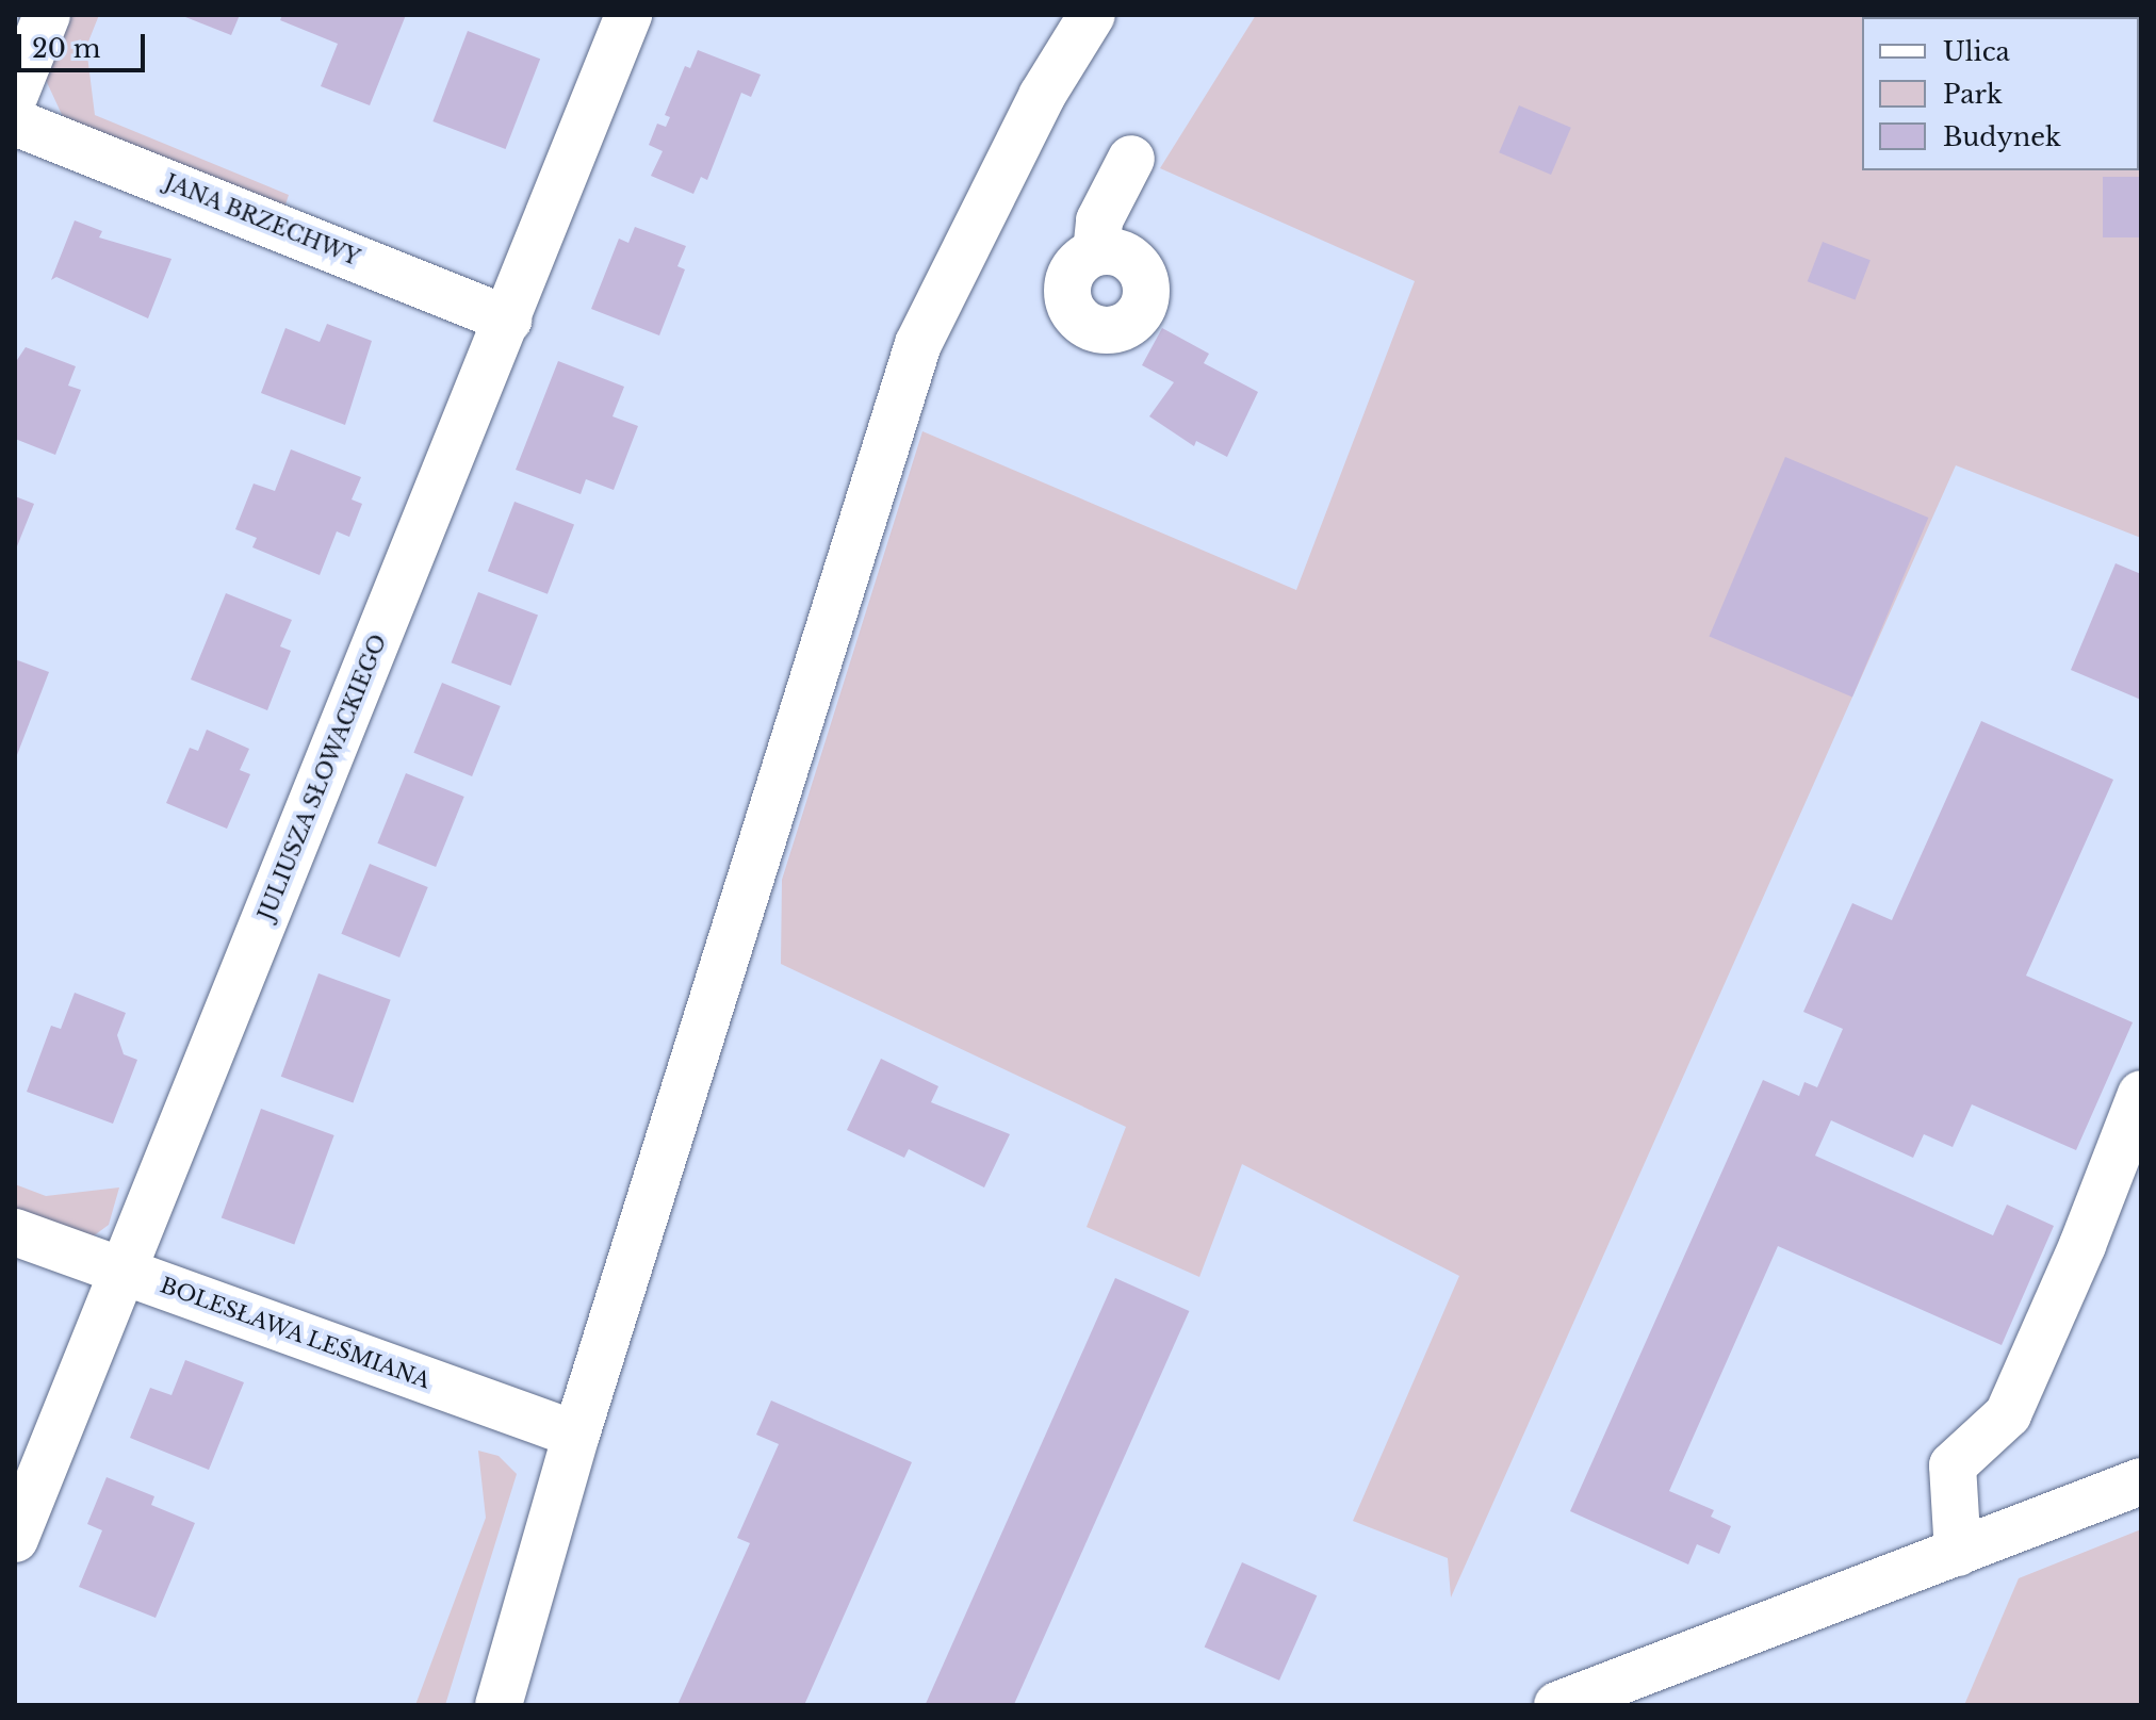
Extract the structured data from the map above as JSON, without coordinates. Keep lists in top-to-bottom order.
{
  "streets": {
    "street": ["JANA BRZECHWY", "JULIUSZA SŁOWACKIEGO", "BOLESŁAWA LEŚMIANA"]
  },
  "crossings": [
    ["JANA BRZECHWY", "JULIUSZA SŁOWACKIEGO"],
    ["JULIUSZA SŁOWACKIEGO", "BOLESŁAWA LEŚMIANA"]
  ],
  "legend": ["Ulica", "Park", "Budynek"],
  "scale_bar": "20 m"
}
